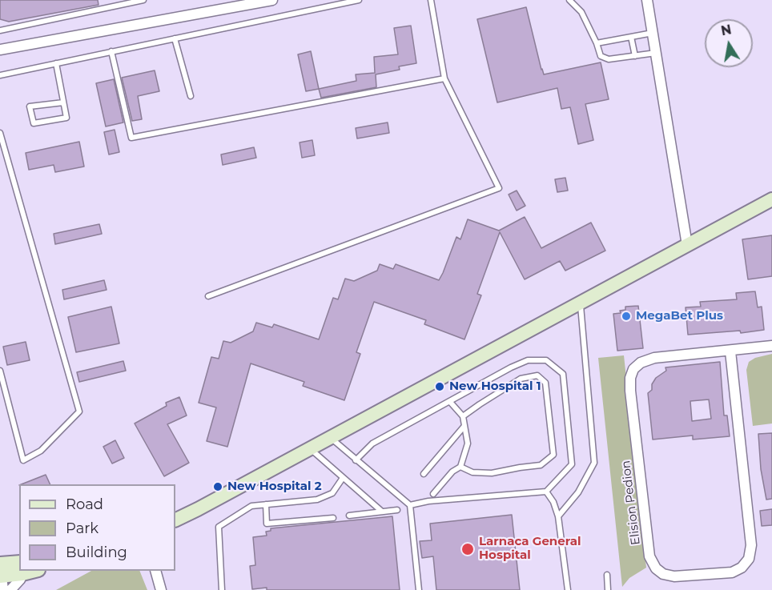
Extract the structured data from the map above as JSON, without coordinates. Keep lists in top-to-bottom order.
{
  "streets": {
    "street": ["Elision Pedion"]
  },
  "places": [
    "MegaBet Plus",
    "New Hospital 1",
    "New Hospital 2",
    "Larnaca General Hospital"
  ],
  "legend": ["Road", "Park", "Building"],
  "north": "top"
}
